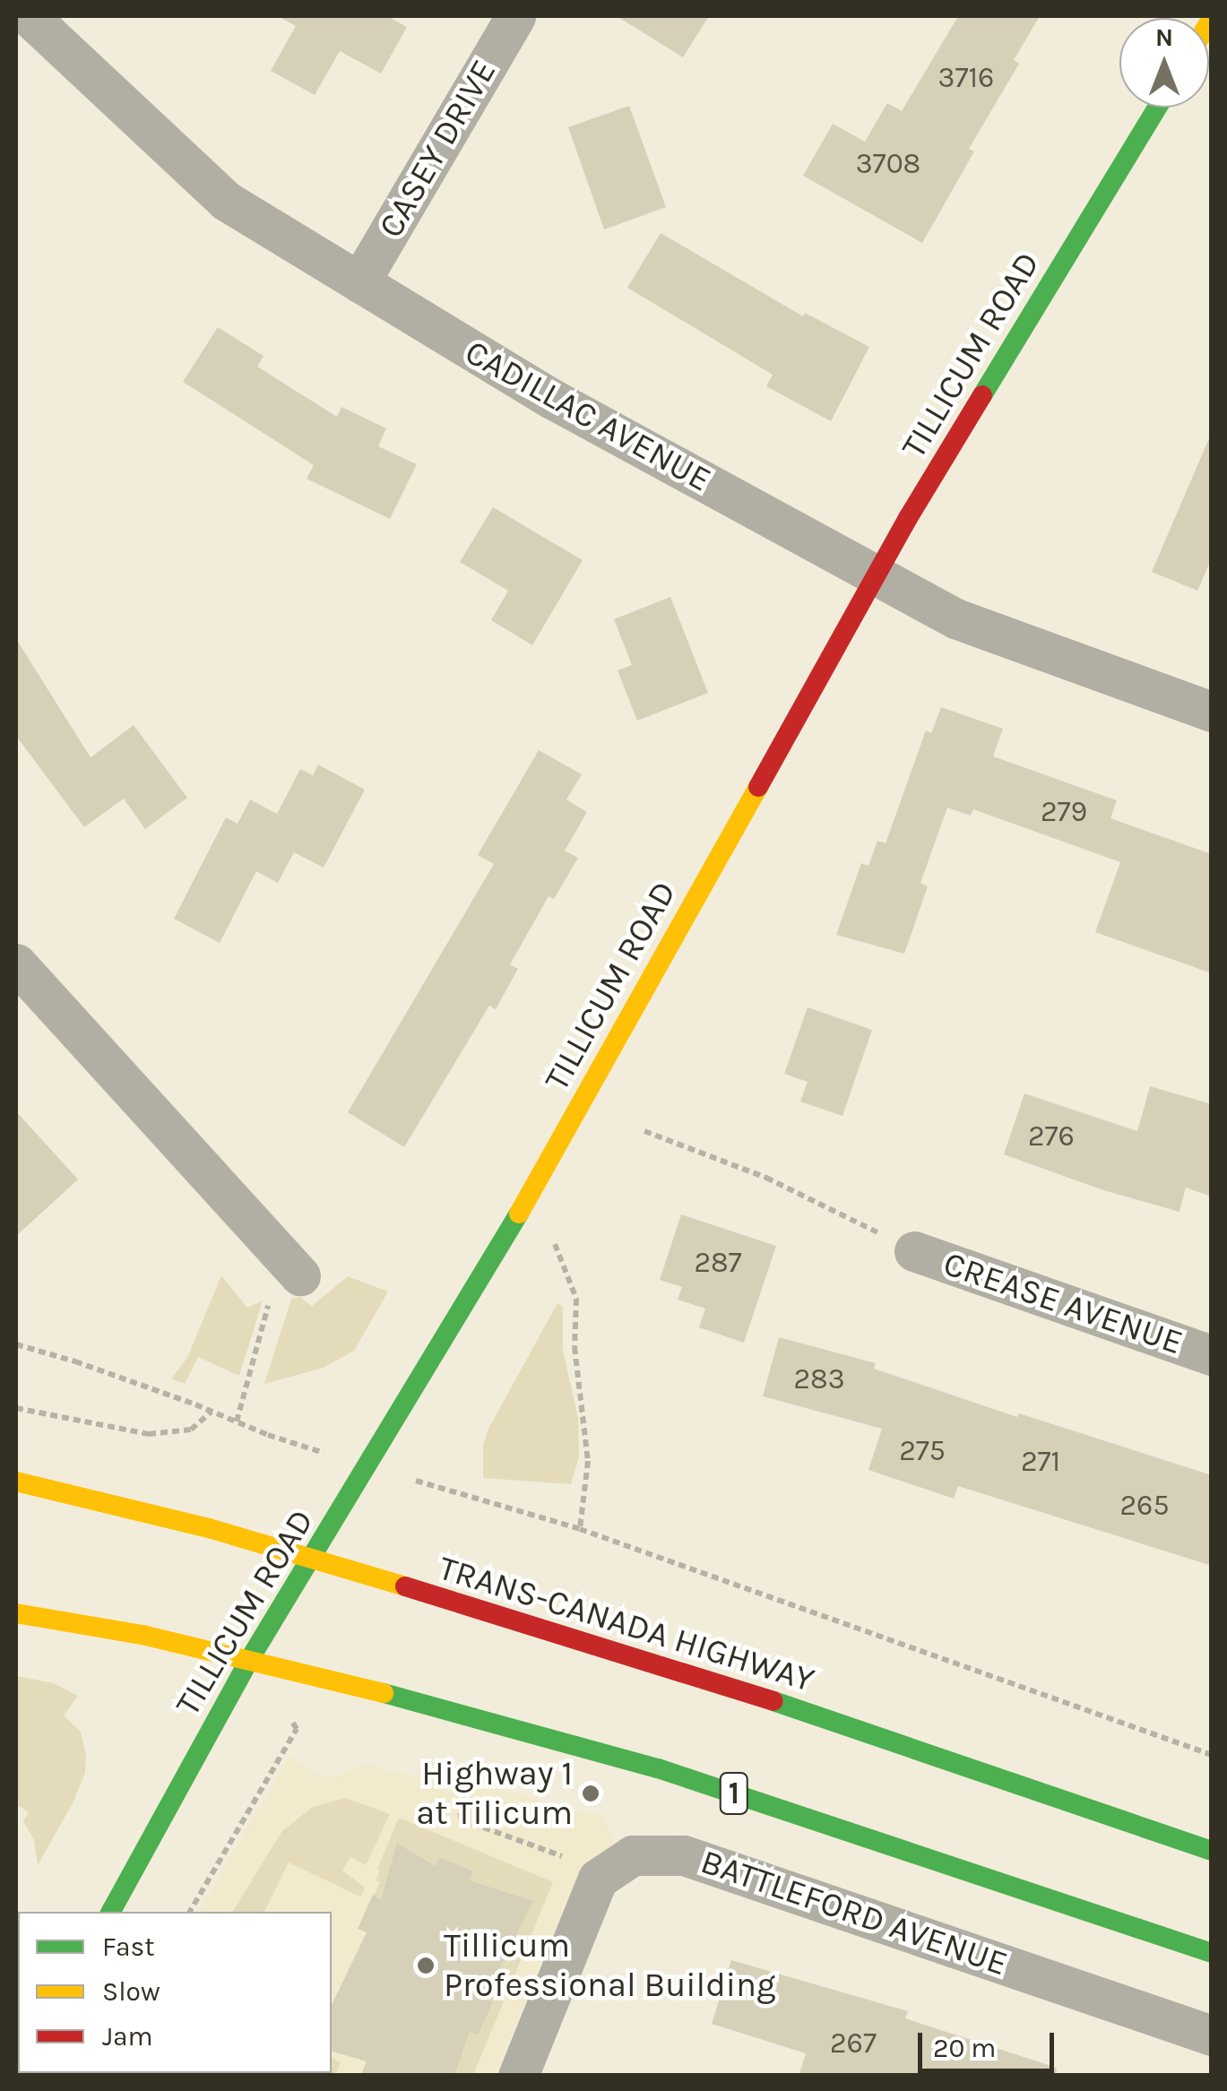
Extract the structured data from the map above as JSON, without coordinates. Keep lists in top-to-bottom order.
{
  "streets": {
    "main road": ["TILLICUM ROAD", "TRANS-CANADA HIGHWAY", "1"],
    "street": [
      "CASEY DRIVE",
      "CADILLAC AVENUE",
      "CREASE AVENUE",
      "BATTLEFORD AVENUE"
    ]
  },
  "crossings": [
    ["CASEY DRIVE", "CADILLAC AVENUE"],
    ["TILLICUM ROAD", "CADILLAC AVENUE"],
    ["TILLICUM ROAD", "TRANS-CANADA HIGHWAY"],
    ["TILLICUM ROAD", "1"]
  ],
  "places": ["Highway 1 at Tilicum", "Tillicum Professional Building"],
  "house_numbers": [
    "3716",
    "3708",
    "279",
    "276",
    "287",
    "283",
    "275",
    "271",
    "265",
    "267"
  ],
  "legend": ["Fast", "Slow", "Jam"],
  "scale_bar": "20 m",
  "north": "top"
}
